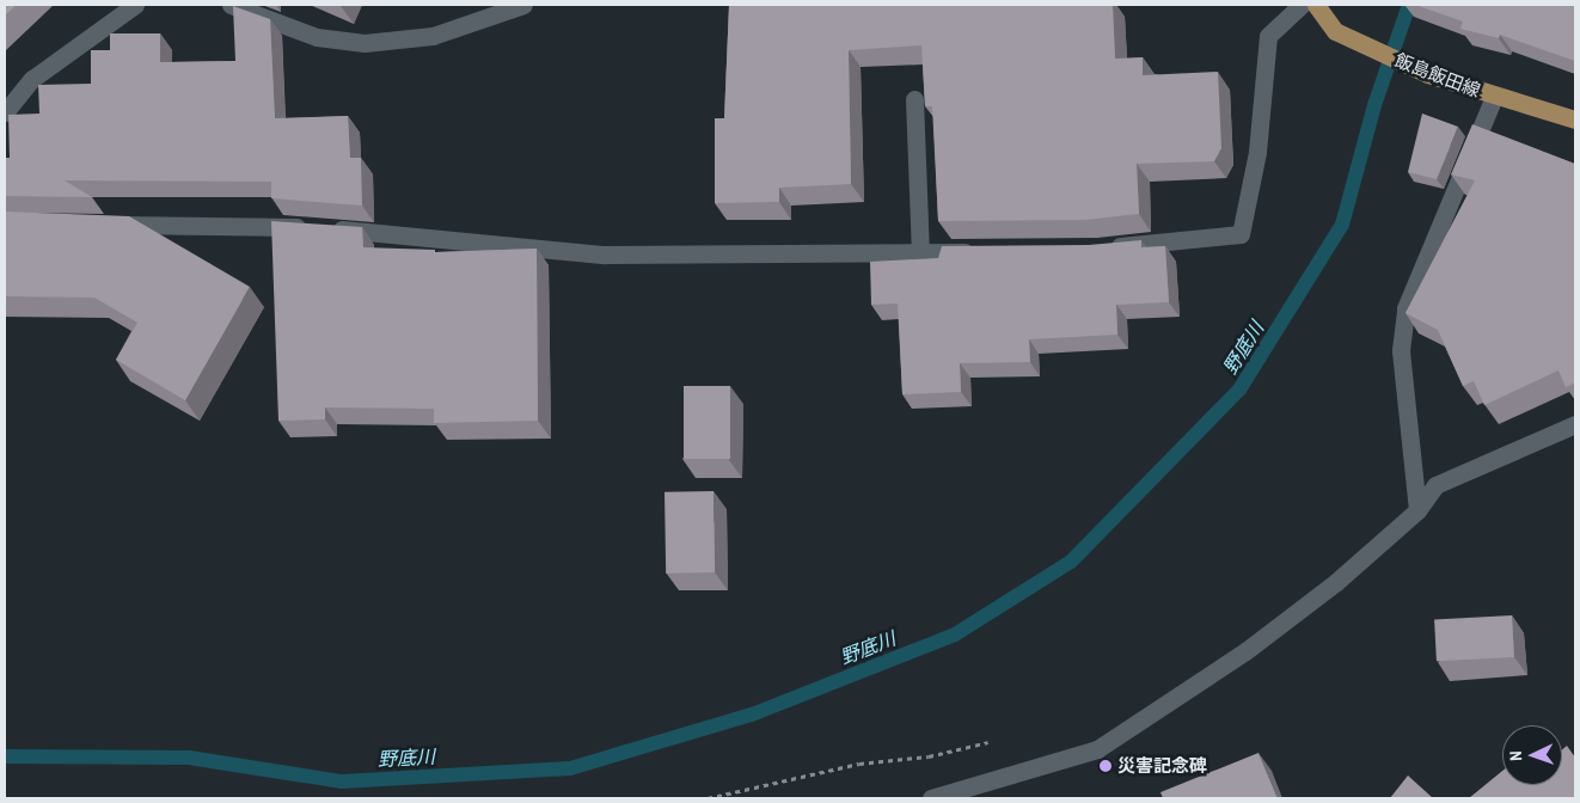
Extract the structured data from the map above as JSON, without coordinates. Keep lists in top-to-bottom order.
{
  "streets": {
    "main road": ["飯島飯田線"]
  },
  "water": ["野底川"],
  "places": ["災害記念碑"],
  "north": "left"
}
